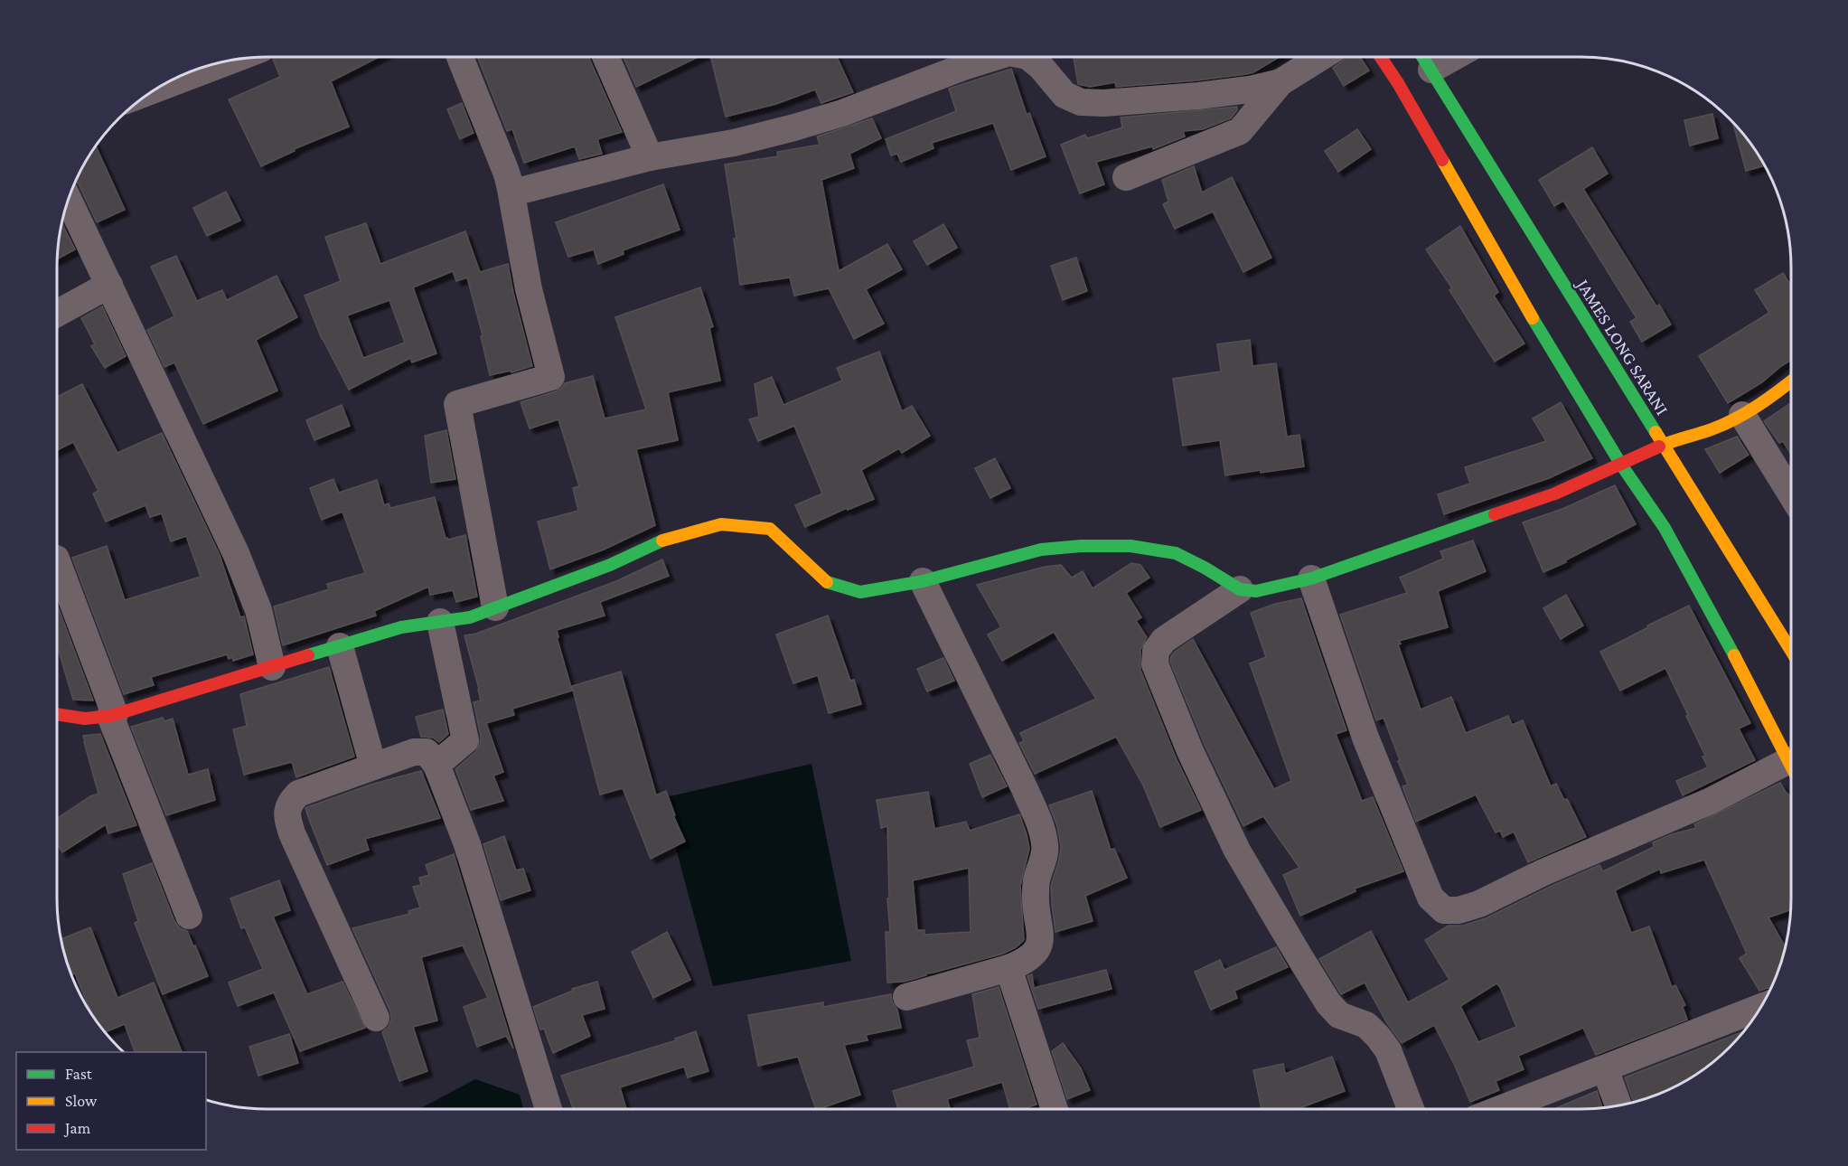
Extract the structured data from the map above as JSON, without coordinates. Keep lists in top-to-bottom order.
{
  "streets": {
    "street": ["JAMES LONG SARANI"]
  },
  "legend": ["Fast", "Slow", "Jam"]
}
